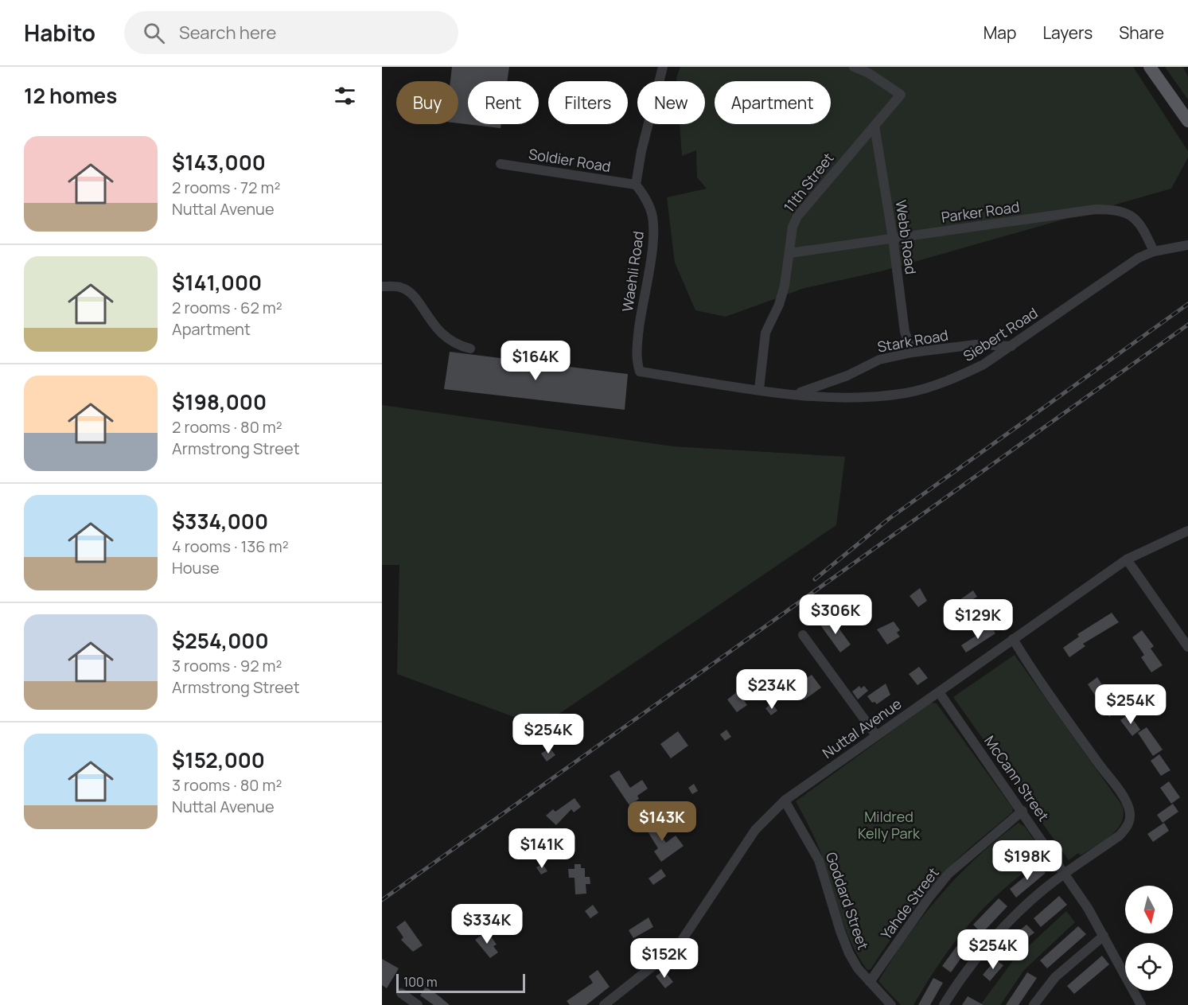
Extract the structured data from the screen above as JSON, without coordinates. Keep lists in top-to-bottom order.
{
  "streets": {
    "street": [
      "Soldier Road",
      "11th Street",
      "Parker Road",
      "Webb Road",
      "Waehli Road",
      "Siebert Road",
      "Stark Road",
      "Nuttal Avenue",
      "McCann Street",
      "Goddard Street",
      "Yahde Street"
    ]
  },
  "crossings": [
    ["Soldier Road", "Waehli Road"],
    ["11th Street", "Parker Road"],
    ["11th Street", "Webb Road"],
    ["11th Street", "Siebert Road"],
    ["Parker Road", "Webb Road"],
    ["Parker Road", "Siebert Road"],
    ["Webb Road", "Stark Road"],
    ["Waehli Road", "Siebert Road"],
    ["Siebert Road", "Stark Road"],
    ["Nuttal Avenue", "McCann Street"],
    ["Nuttal Avenue", "Goddard Street"],
    ["McCann Street", "Yahde Street"],
    ["Goddard Street", "Yahde Street"]
  ],
  "parks": ["Mildred Kelly Park"],
  "scale_bar": "100 m",
  "north": "bottom",
  "page": {
    "header": "Habito",
    "search": "Search here",
    "nav": ["Map", "Layers", "Share"],
    "heading": "12 homes",
    "chip": [
      "Buy",
      "Rent",
      "Filters",
      "New",
      "Apartment"
    ],
    "list": [
      {
        "name": "$143,000",
        "note": "2 rooms · 72 m² · Nuttal Avenue"
      },
      {
        "name": "$141,000",
        "note": "2 rooms · 62 m² · Apartment"
      },
      {
        "name": "$198,000",
        "note": "2 rooms · 80 m² · Armstrong Street"
      },
      {
        "name": "$334,000",
        "note": "4 rooms · 136 m² · House"
      },
      {
        "name": "$254,000",
        "note": "3 rooms · 92 m² · Armstrong Street"
      },
      {
        "name": "$152,000",
        "note": "3 rooms · 80 m² · Nuttal Avenue"
      }
    ],
    "price": [
      "$164K",
      "$306K",
      "$129K",
      "$234K",
      "$254K",
      "$254K",
      "$143K",
      "$141K",
      "$198K",
      "$334K",
      "$254K",
      "$152K"
    ],
    "scale": "100 m"
  }
}
